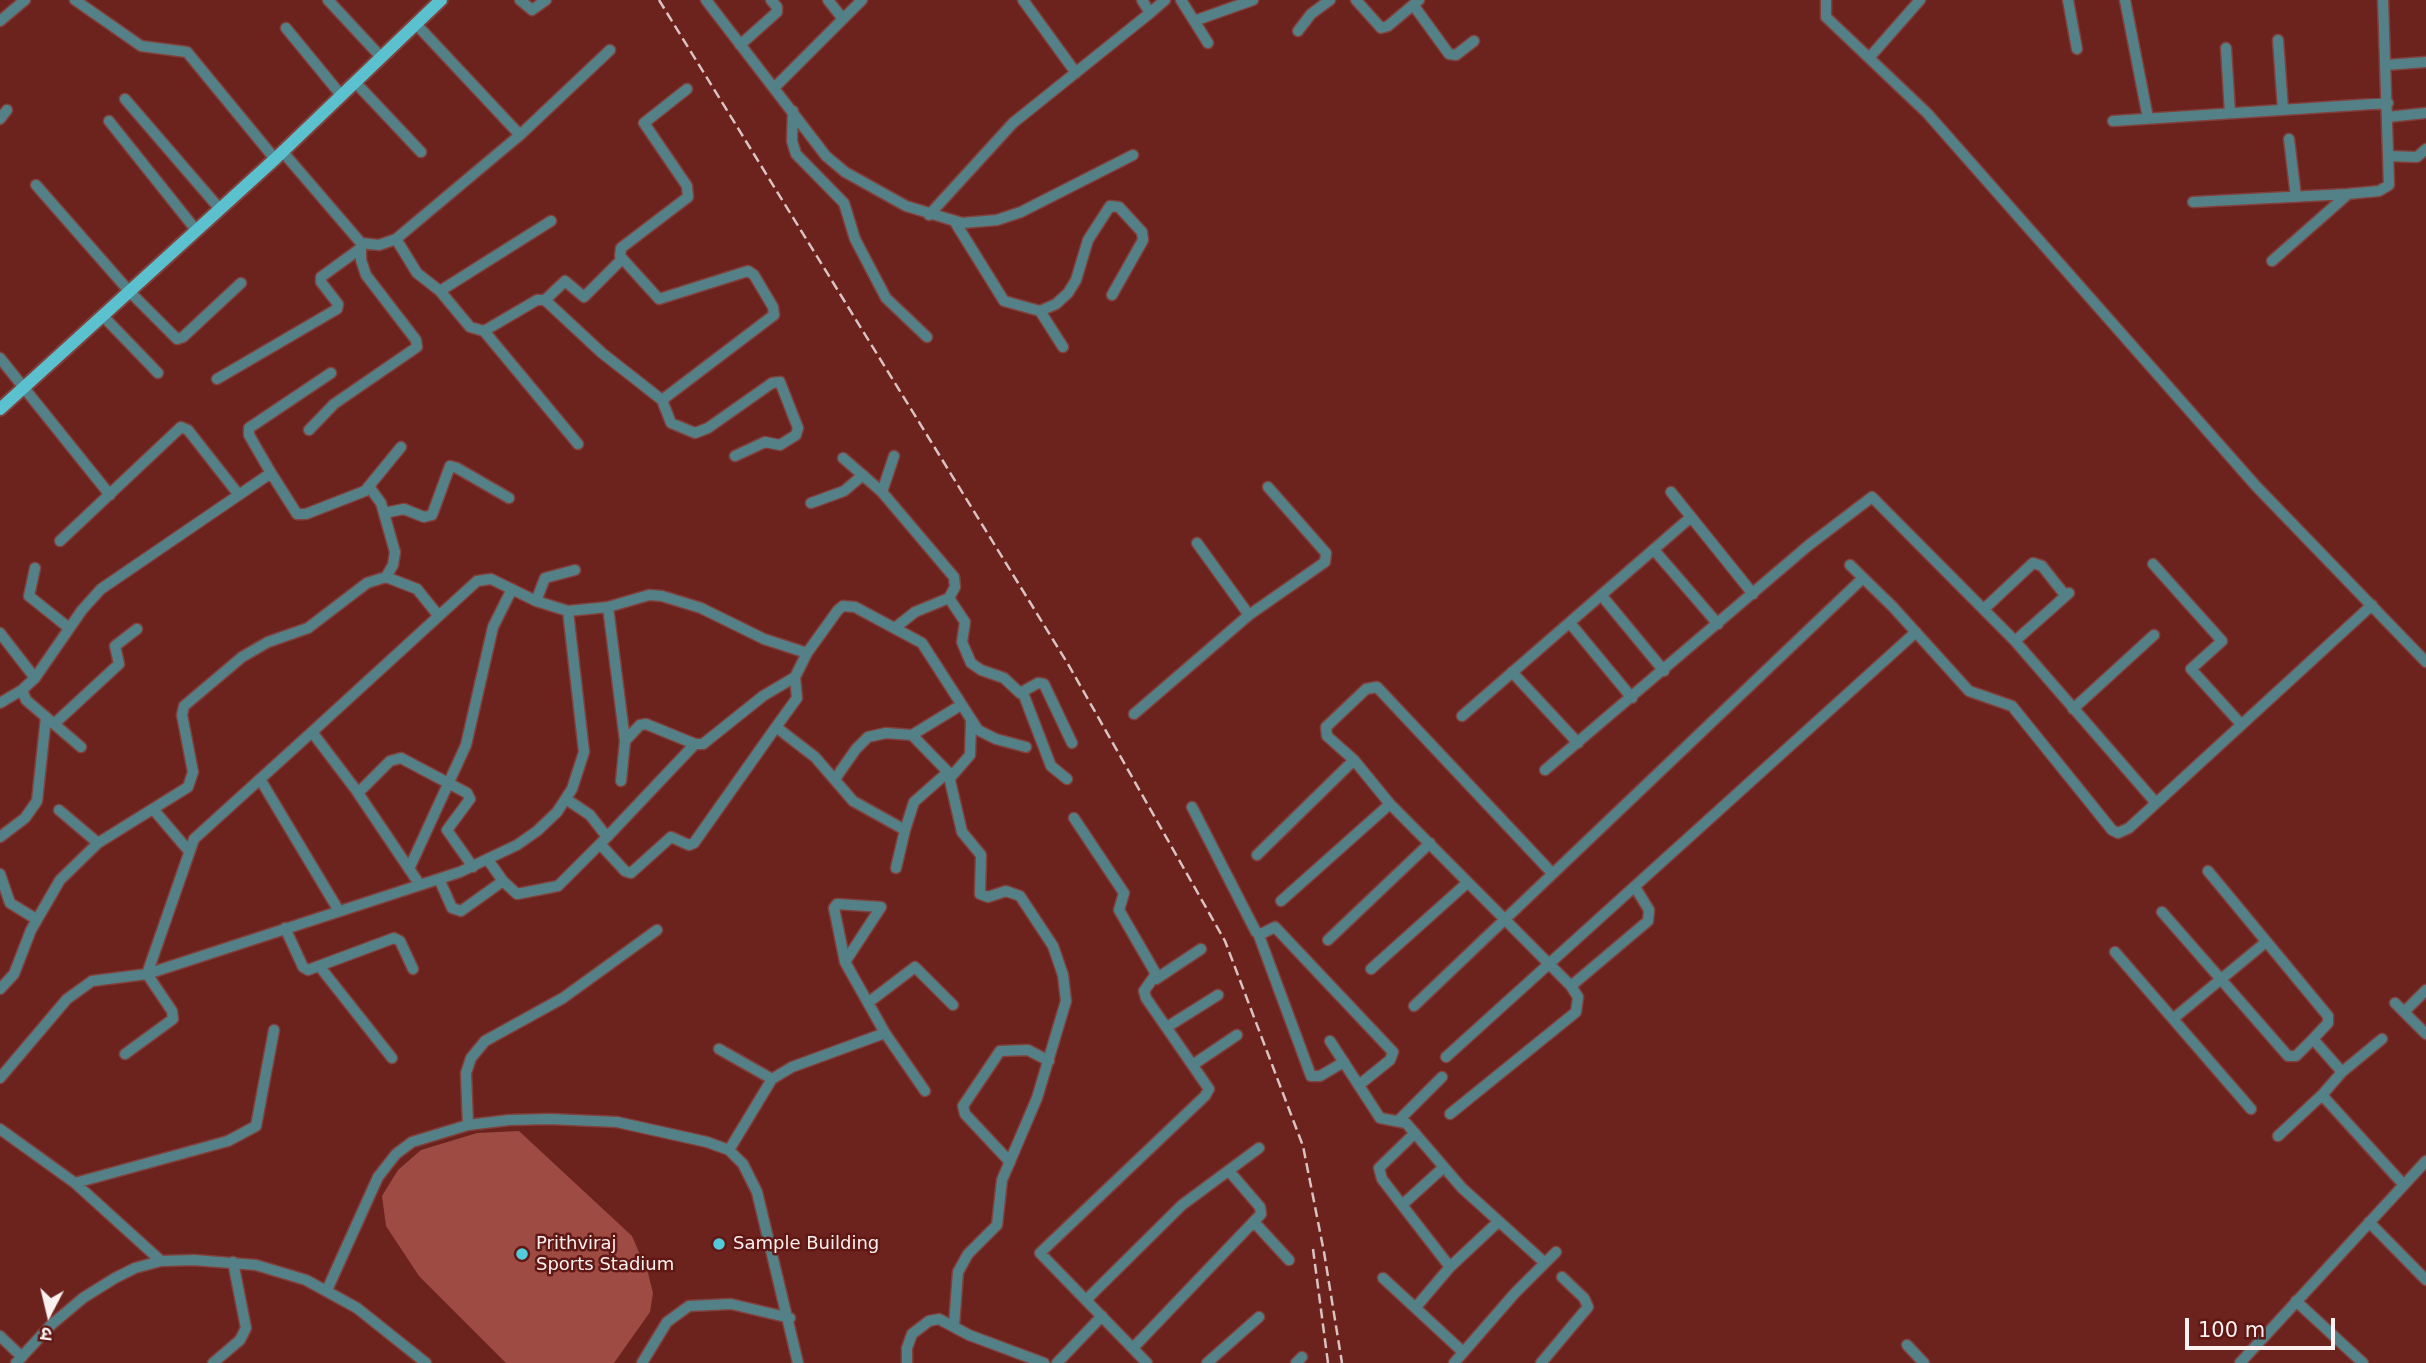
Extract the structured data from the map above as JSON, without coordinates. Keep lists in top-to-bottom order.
{
  "places": ["Sample Building", "Prithviraj Sports Stadium"],
  "scale_bar": "100 m",
  "north": "bottom"
}
